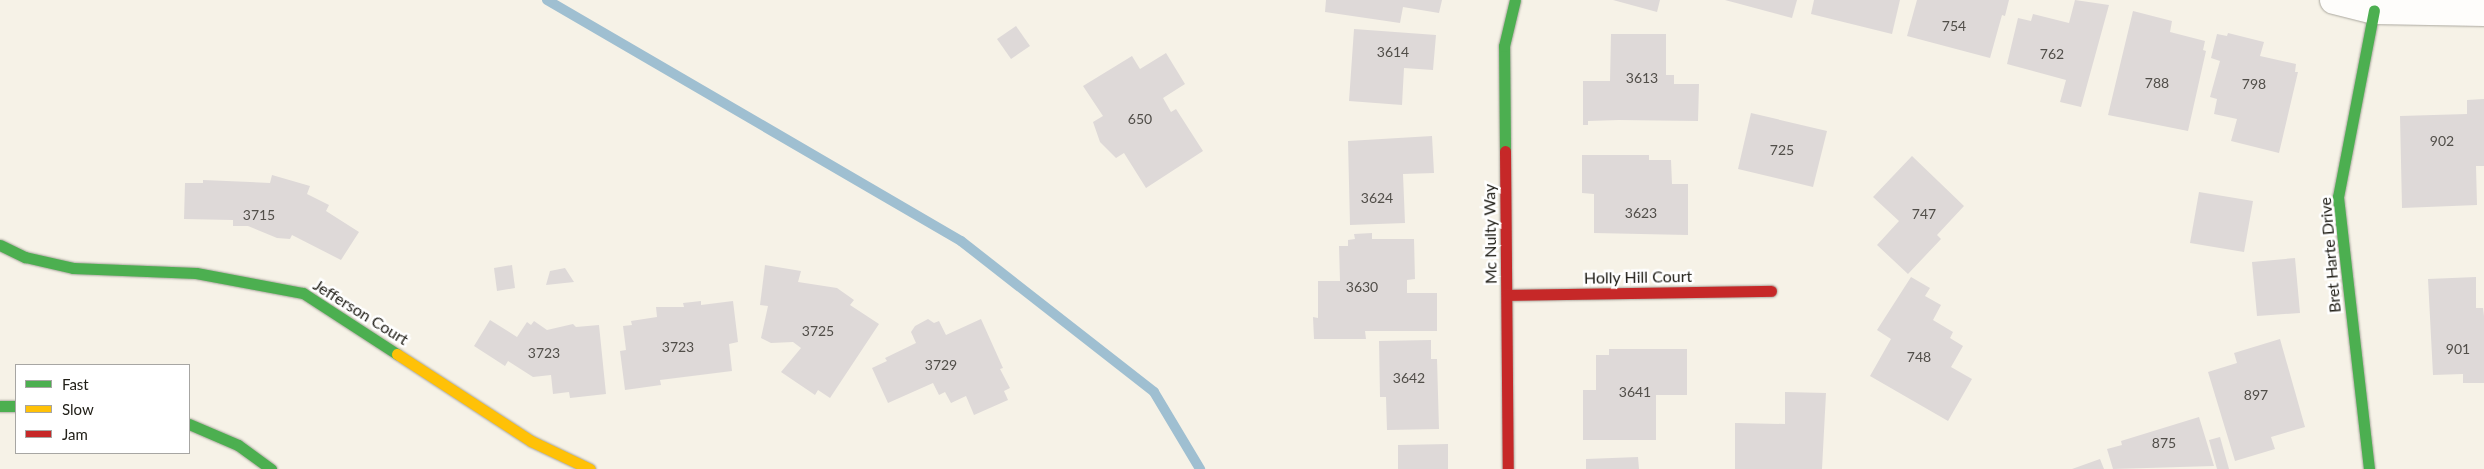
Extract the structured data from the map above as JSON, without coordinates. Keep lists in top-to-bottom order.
{
  "streets": {
    "street": [
      "Mc Nulty Way",
      "Bret Harte Drive",
      "Holly Hill Court",
      "Jefferson Court"
    ]
  },
  "crossings": [
    ["Mc Nulty Way", "Holly Hill Court"]
  ],
  "house_numbers": [
    "754",
    "3614",
    "762",
    "3613",
    "788",
    "798",
    "650",
    "902",
    "725",
    "3624",
    "3623",
    "747",
    "3715",
    "3630",
    "3725",
    "3723",
    "901",
    "3723",
    "748",
    "3729",
    "3642",
    "3641",
    "897",
    "875"
  ],
  "legend": ["Fast", "Slow", "Jam"]
}
